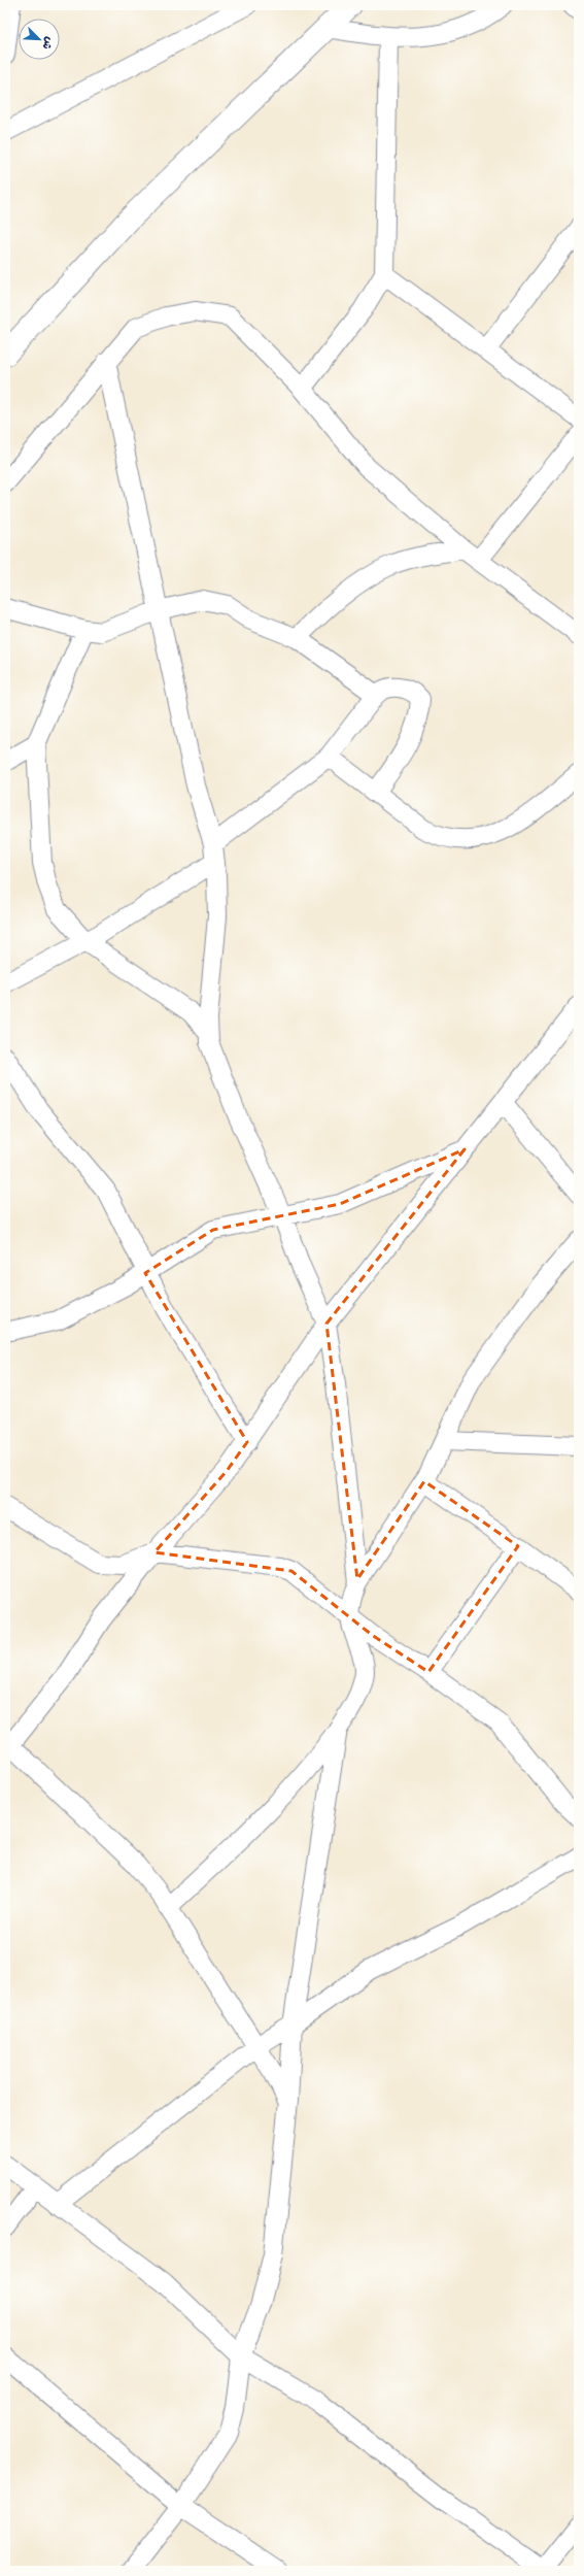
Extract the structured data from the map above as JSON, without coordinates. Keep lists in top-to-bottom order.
{
  "north": "bottom right"
}
